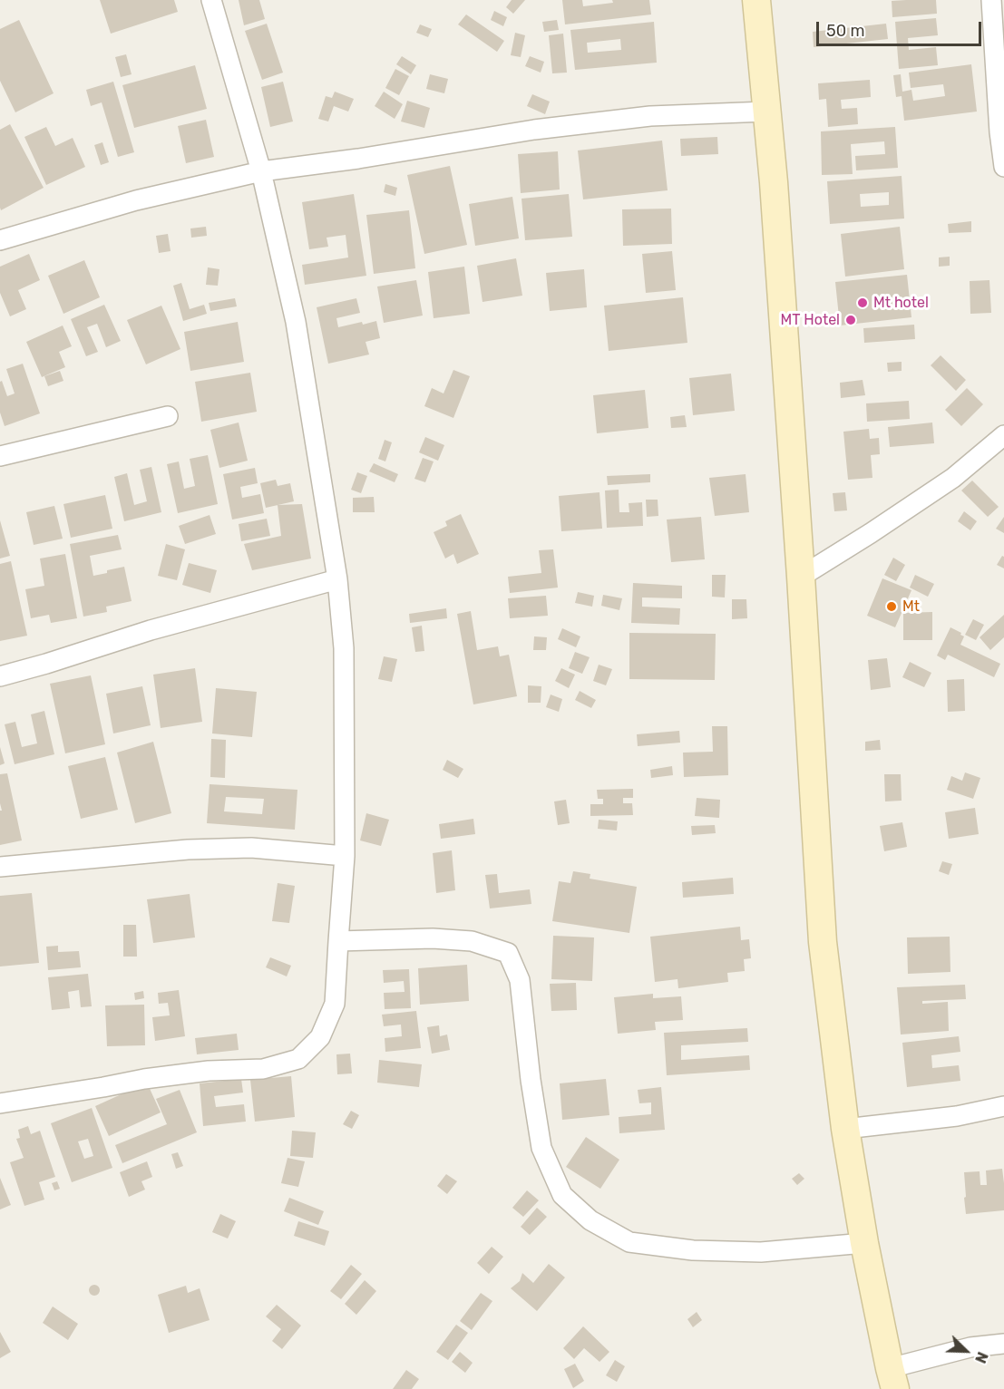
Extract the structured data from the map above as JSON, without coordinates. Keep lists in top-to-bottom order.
{
  "places": ["Mt hotel", "MT Hotel", "Mt"],
  "scale_bar": "50 m",
  "north": "bottom right"
}
